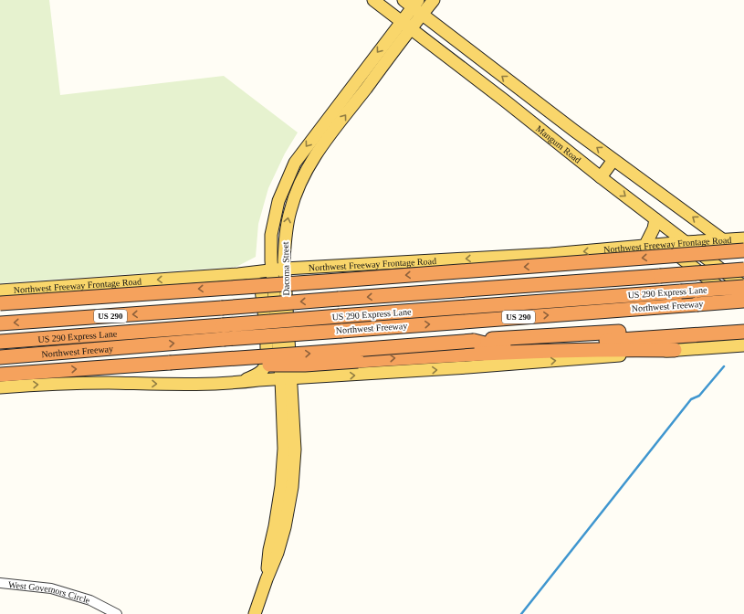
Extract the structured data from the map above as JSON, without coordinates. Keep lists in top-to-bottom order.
{
  "streets": {
    "highway": ["US 290 Express Lane", "Northwest Freeway", "US 290"],
    "main road": ["Mangum Road", "Northwest Freeway Frontage Road", "Dacoma Street"],
    "street": ["West Governors Circle"]
  },
  "crossings": [
    ["Mangum Road", "Northwest Freeway Frontage Road"],
    ["Mangum Road", "Dacoma Street"],
    ["Mangum Road", "US 290 Express Lane"],
    ["Northwest Freeway Frontage Road", "Dacoma Street"]
  ]
}
